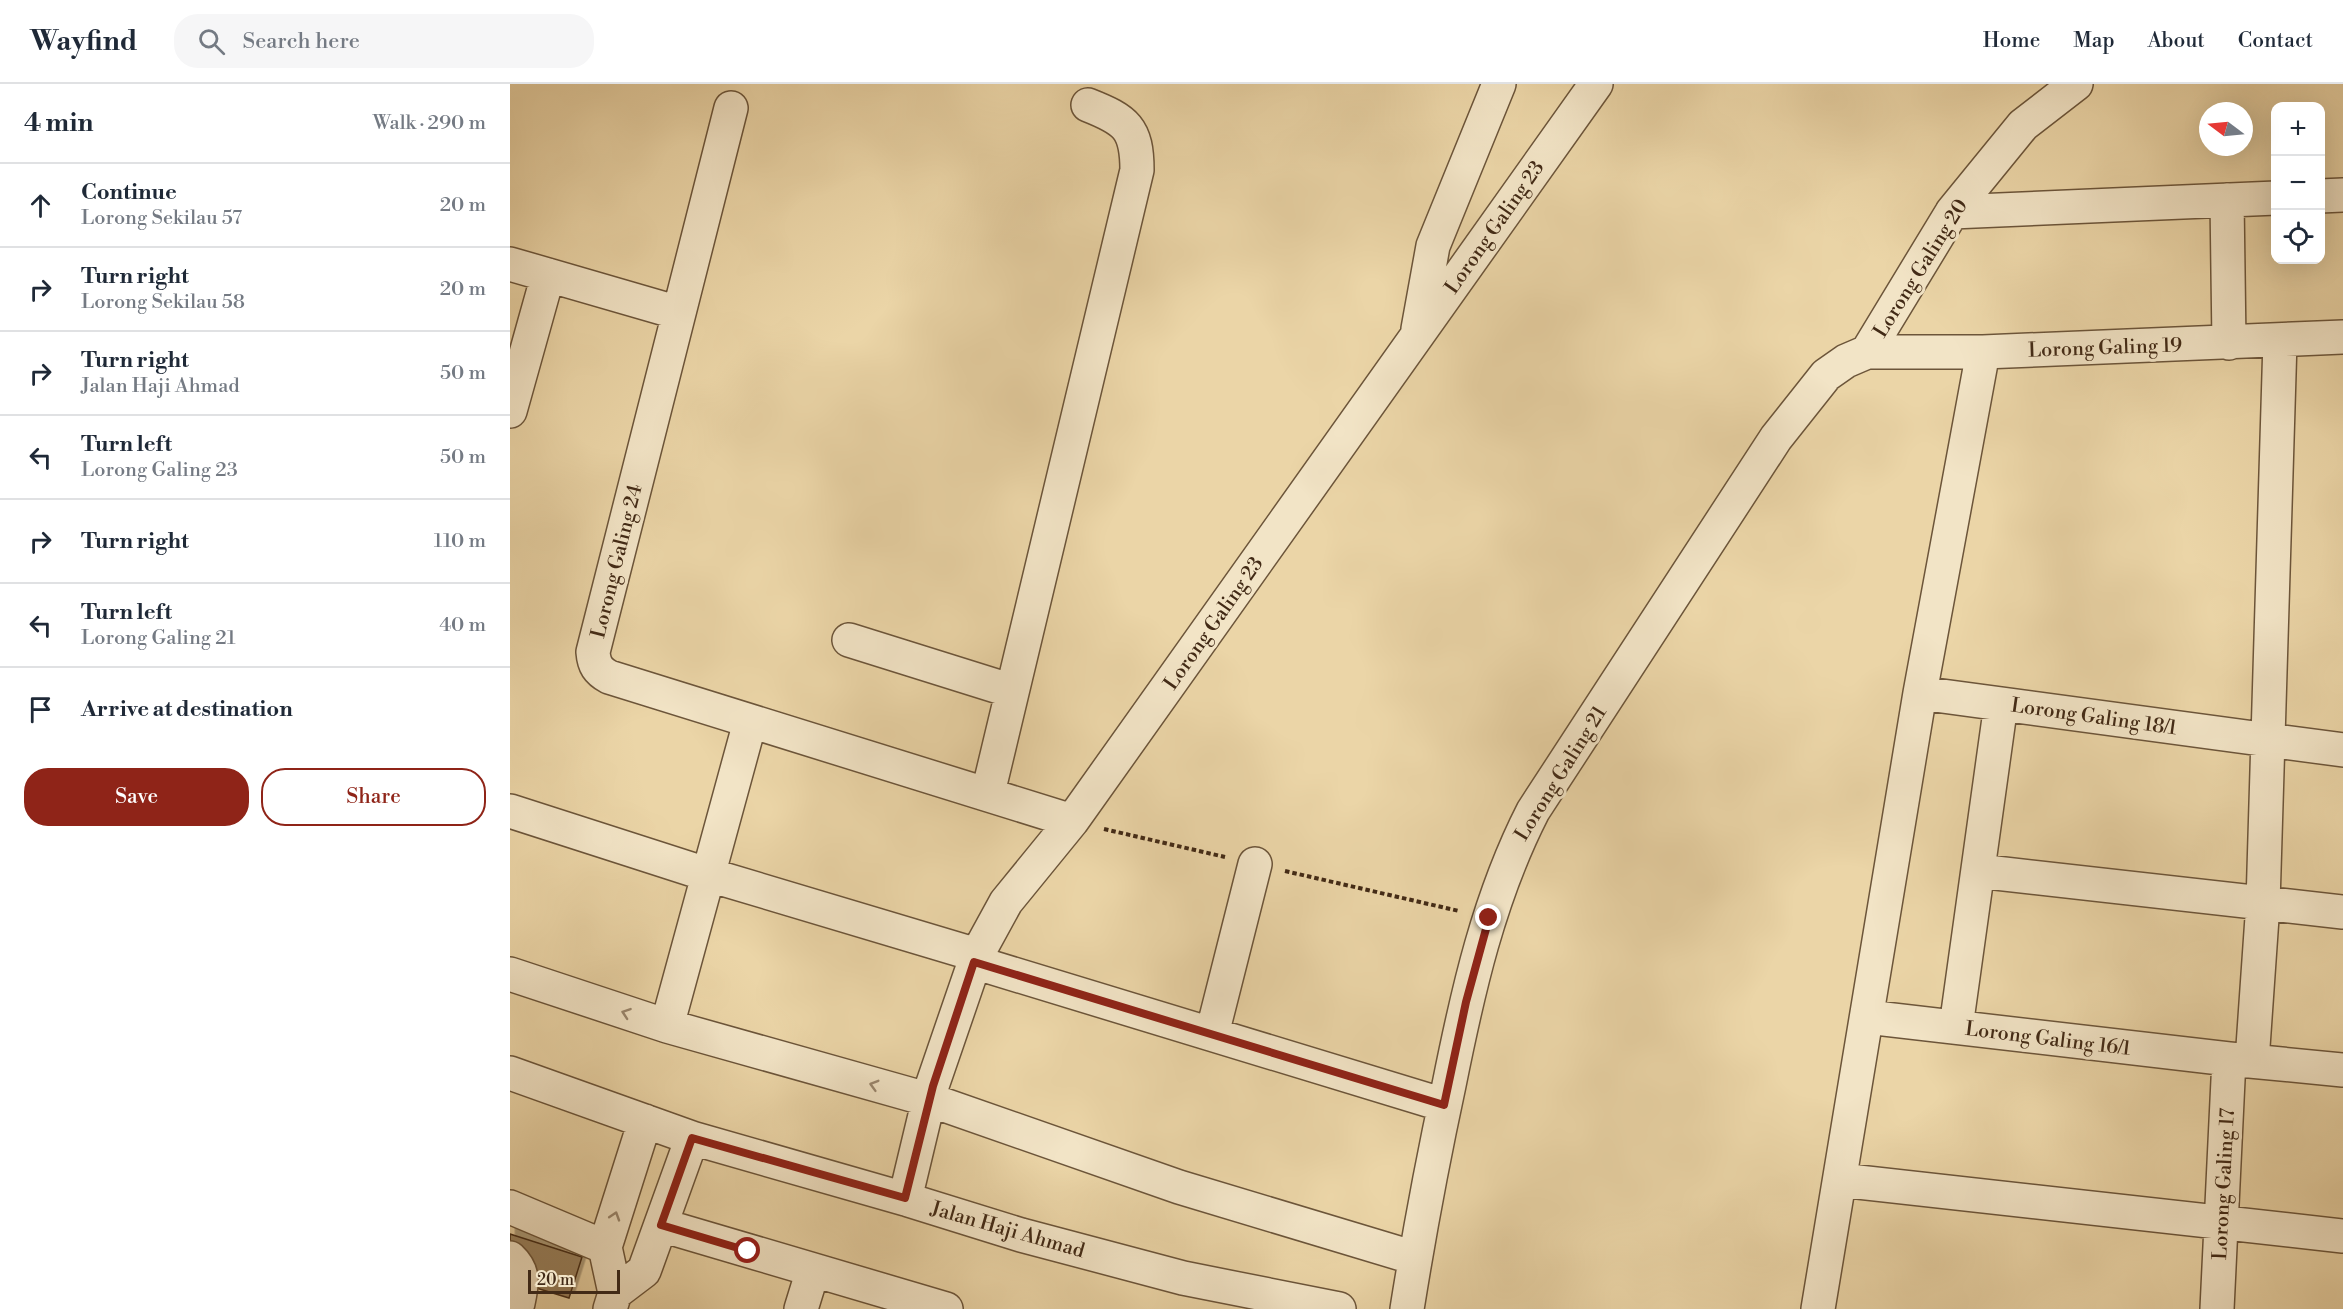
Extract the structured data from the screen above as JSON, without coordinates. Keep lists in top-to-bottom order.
{
  "streets": {
    "street": [
      "Lorong Galing 23",
      "Lorong Galing 20",
      "Lorong Galing 19",
      "Lorong Galing 24",
      "Lorong Galing 18/1",
      "Lorong Galing 21",
      "Lorong Galing 16/1",
      "Lorong Galing 17",
      "Jalan Haji Ahmad"
    ]
  },
  "crossings": [
    ["Lorong Galing 23", "Lorong Galing 24"],
    ["Lorong Galing 23", "Jalan Haji Ahmad"],
    ["Lorong Galing 20", "Lorong Galing 19"],
    ["Lorong Galing 20", "Lorong Galing 21"],
    ["Lorong Galing 19", "Lorong Galing 21"],
    ["Lorong Galing 19", "Lorong Galing 17"],
    ["Lorong Galing 18/1", "Lorong Galing 17"],
    ["Lorong Galing 16/1", "Lorong Galing 17"]
  ],
  "scale_bar": "20 m",
  "north": "left",
  "page": {
    "header": "Wayfind",
    "search": "Search here",
    "nav": [
      "Home",
      "Map",
      "About",
      "Contact"
    ],
    "heading": ["4 min", "Walk · 290 m"],
    "map_buttons": ["+", "−"],
    "list": [
      ["Continue", "Lorong Sekilau 57", "20 m"],
      ["Turn right", "Lorong Sekilau 58", "20 m"],
      ["Turn right", "Jalan Haji Ahmad", "50 m"],
      ["Turn left", "Lorong Galing 23", "50 m"],
      ["Turn right", "110 m"],
      ["Turn left", "Lorong Galing 21", "40 m"],
      "Arrive at destination"
    ],
    "buttons": ["Save", "Share"],
    "scale": "20 m"
  }
}
